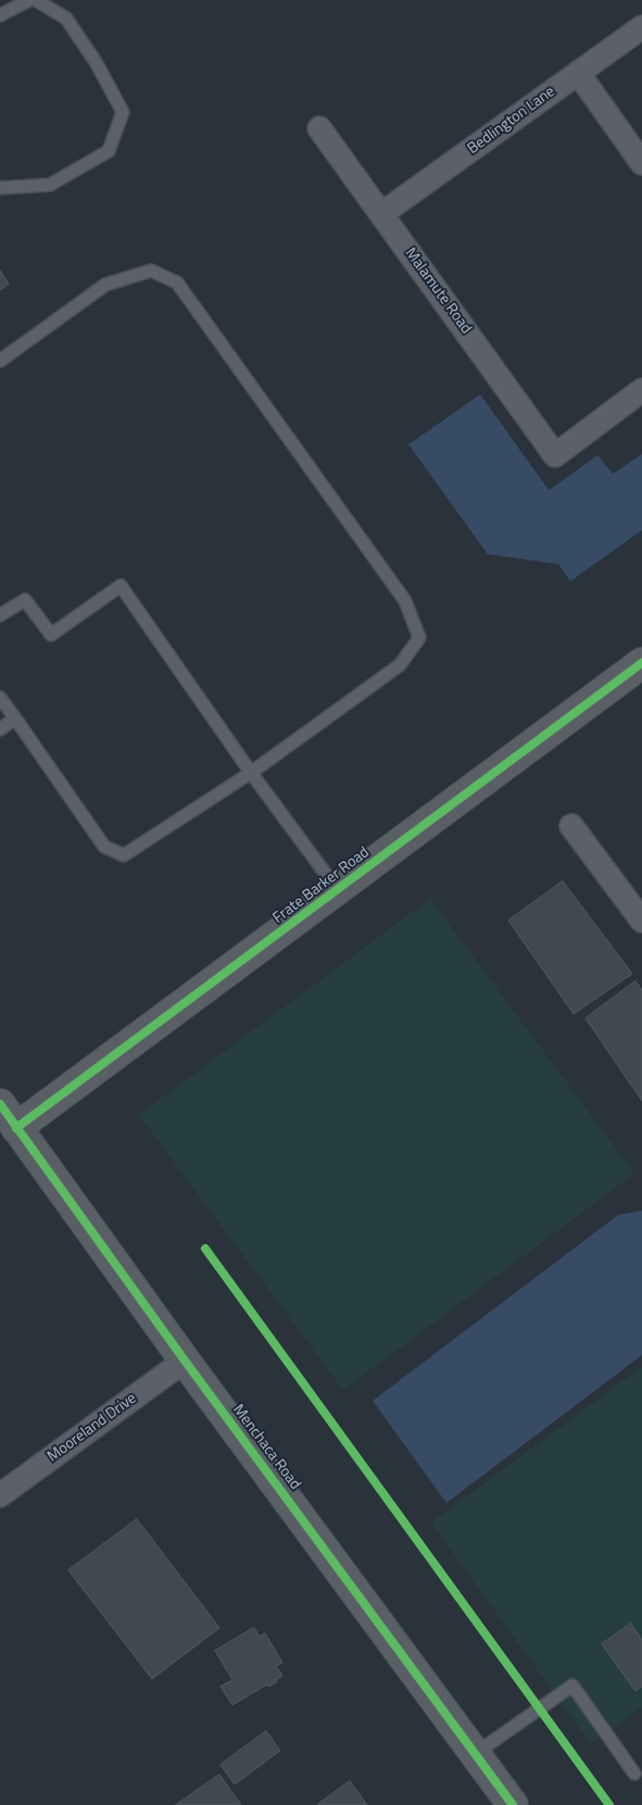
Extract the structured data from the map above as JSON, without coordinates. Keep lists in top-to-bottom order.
{
  "streets": {
    "main road": ["Frate Barker Road", "Menchaca Road"],
    "street": ["Bedlington Lane", "Malamute Road", "Mooreland Drive"]
  },
  "crossings": [
    ["Bedlington Lane", "Malamute Road"],
    ["Frate Barker Road", "Menchaca Road"],
    ["Mooreland Drive", "Menchaca Road"]
  ]
}
